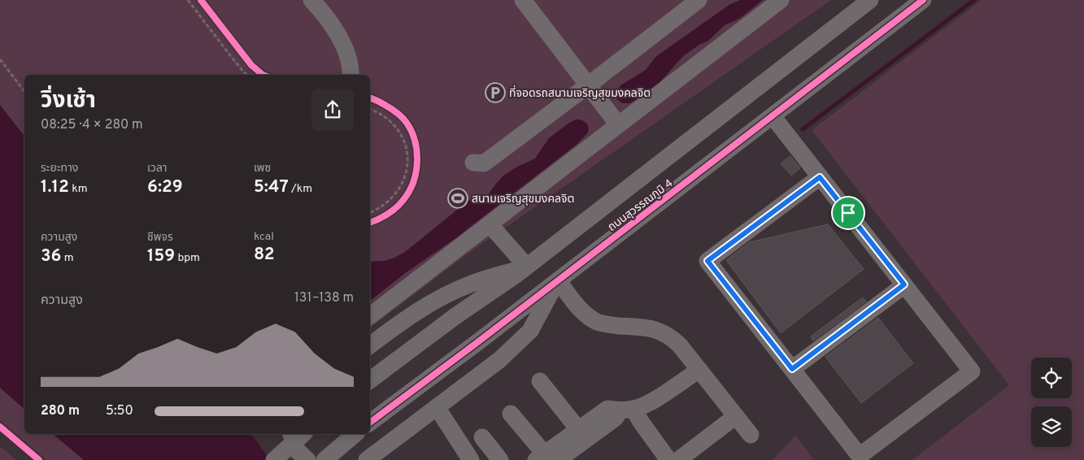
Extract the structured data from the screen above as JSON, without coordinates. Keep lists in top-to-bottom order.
{
  "streets": {
    "street": ["ถนนสุวรรณภูมิ 4"]
  },
  "places": {
    "parking": ["ที่จอดรถสนามเจริญสุขมงคลจิต"],
    "sports": ["สนามเจริญสุขมงคลจิต"]
  },
  "page": {
    "heading": ["วิ่งเช้า", "08:25 · 4 × 280 m"],
    "stats": [
      ["ระยะทาง", "1.12 km"],
      ["เวลา", "6:29"],
      ["เพซ", "5:47 /km"],
      ["ความสูง", "36 m"],
      ["ชีพจร", "159 bpm"],
      ["kcal", "82"]
    ],
    "chart": ["ความสูง", "131–138 m"],
    "list": [
      {
        "name": "280 m",
        "note": "5:50"
      }
    ]
  }
}
